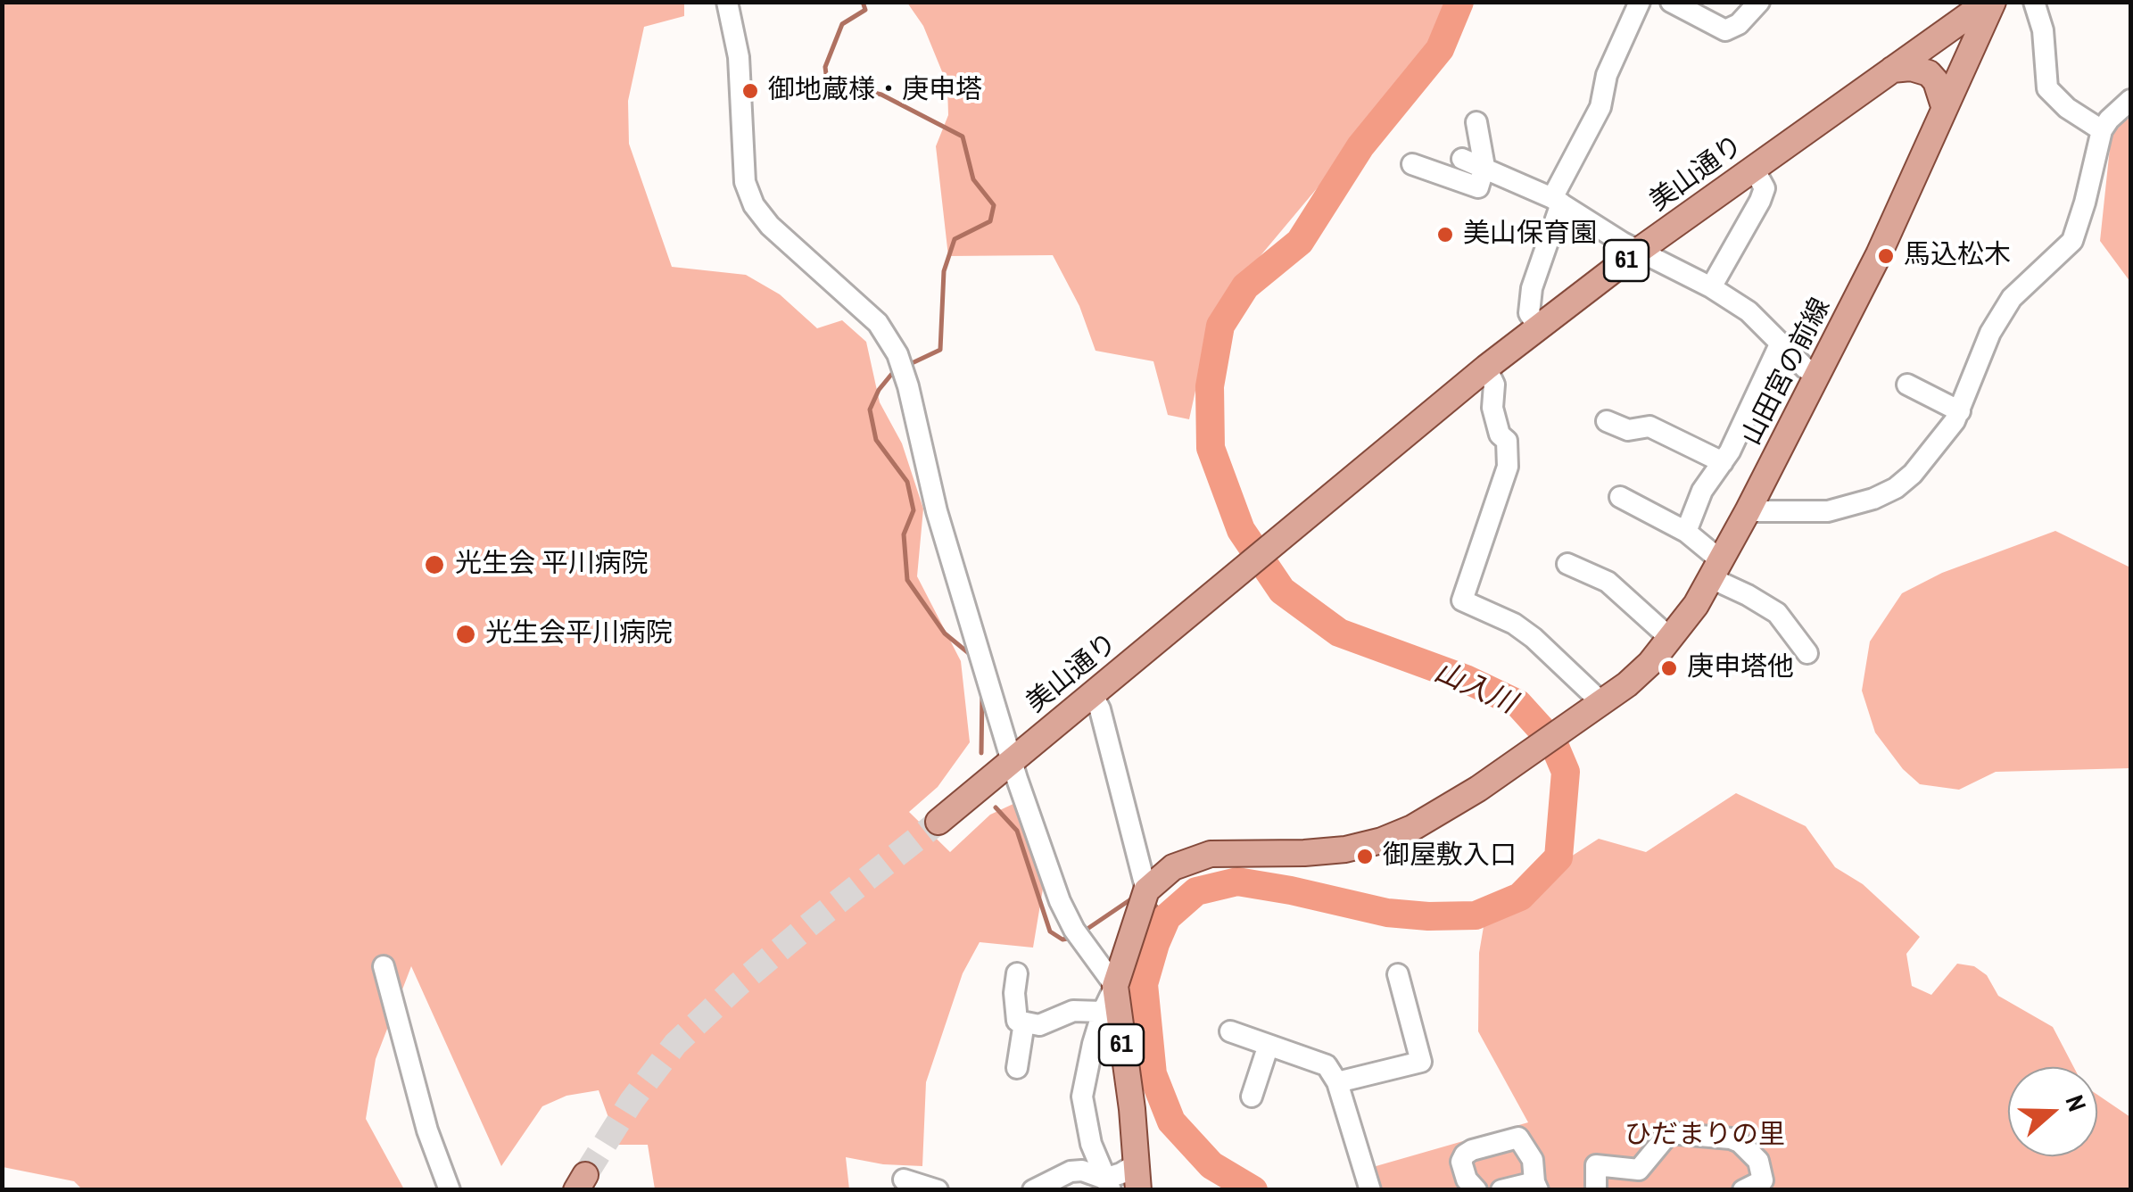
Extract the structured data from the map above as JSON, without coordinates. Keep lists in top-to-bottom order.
{
  "streets": {
    "main road": ["美山通り", "61", "山田宮の前線"]
  },
  "crossings": [
    ["美山通り", "山田宮の前線"],
    ["61", "山田宮の前線"]
  ],
  "water": ["山入川"],
  "parks": ["ひだまりの里"],
  "places": [
    "御地蔵様・庚申塔",
    "美山保育園",
    "馬込松木",
    "光生会 平川病院",
    "光生会平川病院",
    "庚申塔他",
    "御屋敷入口"
  ],
  "north": "right"
}
